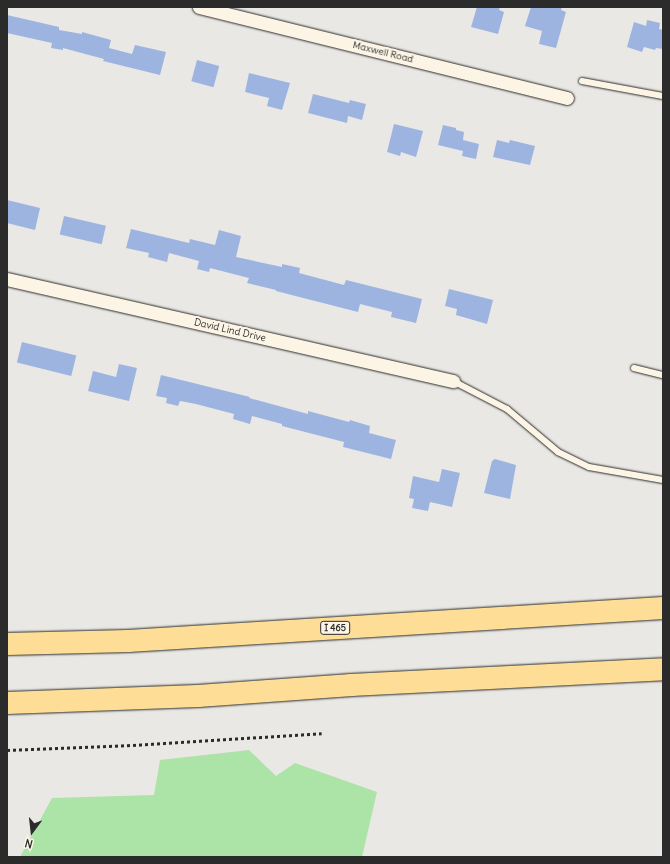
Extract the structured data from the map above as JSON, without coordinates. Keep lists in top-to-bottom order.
{
  "streets": {
    "highway": ["I 465"],
    "street": ["Maxwell Road", "David Lind Drive"]
  },
  "north": "bottom"
}
